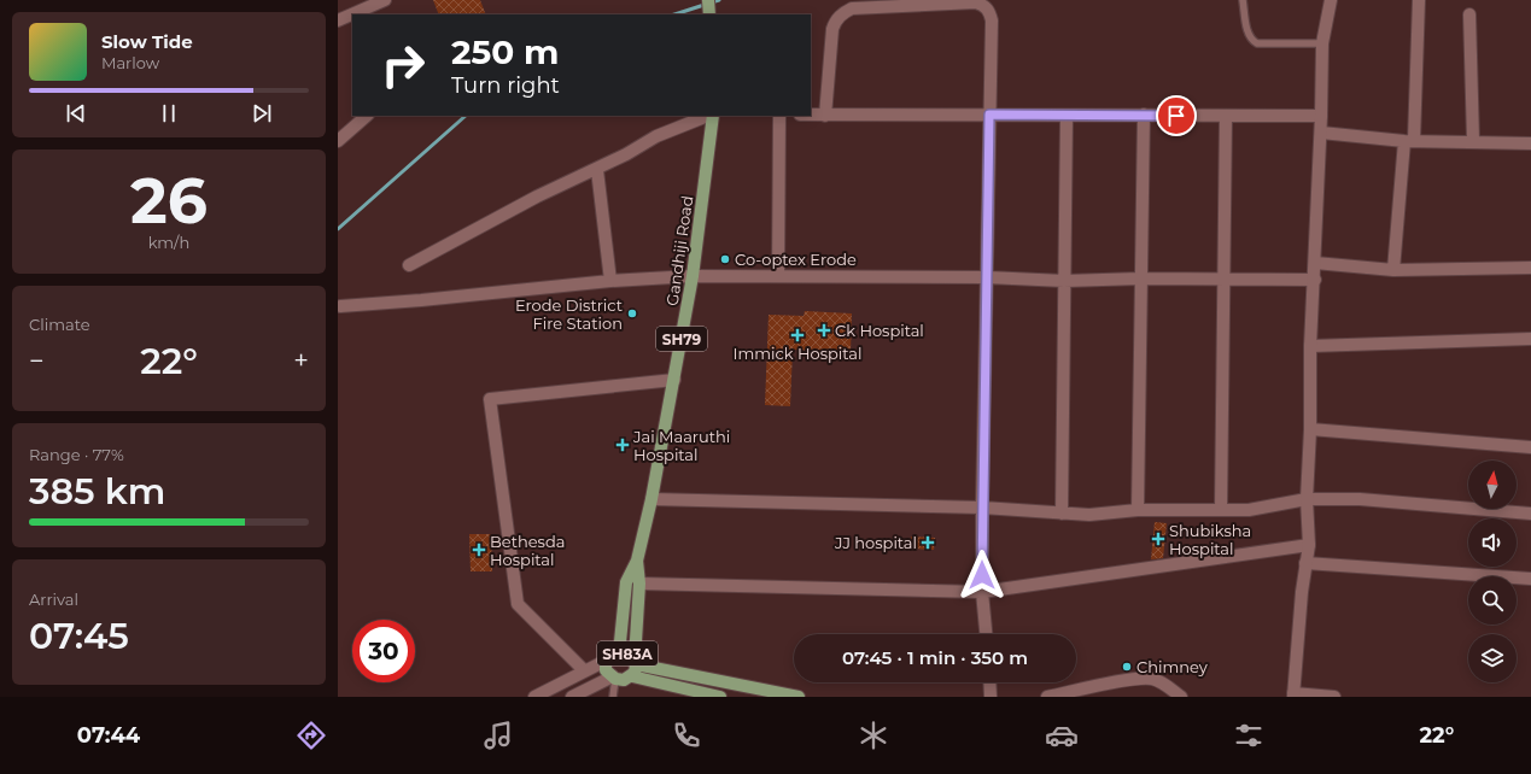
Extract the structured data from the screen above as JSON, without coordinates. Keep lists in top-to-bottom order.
{
  "streets": {
    "main road": ["Gandhiji Road", "SH79", "SH83A"]
  },
  "crossings": [
    ["Gandhiji Road", "SH83A"]
  ],
  "places": {
    "other": ["Co-optex Erode", "Erode District Fire Station", "Chimney"],
    "health": [
      "Ck Hospital",
      "Immick Hospital",
      "Jai Maaruthi Hospital",
      "Shubiksha Hospital",
      "JJ hospital",
      "Bethesda Hospital"
    ]
  },
  "north": "top",
  "page": {
    "turn": ["250 m", "Turn right"],
    "song": ["Slow Tide", "Marlow"],
    "tile": [
      ["26", "km/h"],
      "Climate",
      ["Range · 77%", "385 km"],
      ["Arrival", "07:45"]
    ],
    "heat": ["−", "22°", "+"],
    "limit": "30",
    "trip": "07:45 · 1 min · 350 m",
    "tabs": ["07:44", "22°"]
  }
}
